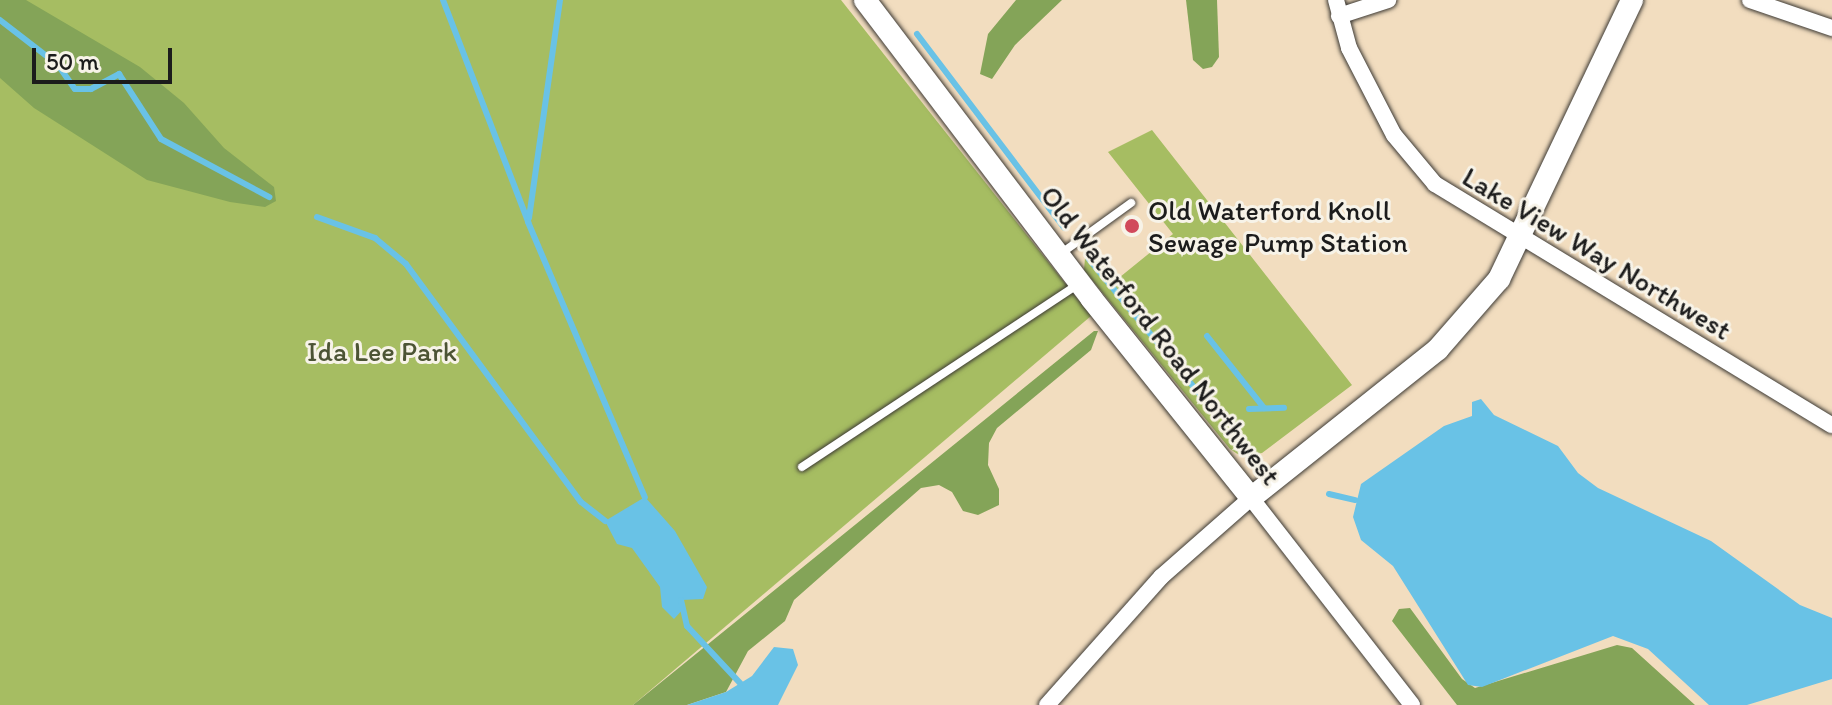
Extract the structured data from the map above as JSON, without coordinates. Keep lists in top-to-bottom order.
{
  "streets": {
    "street": ["Lake View Way Northwest", "Old Waterford Road Northwest"]
  },
  "parks": ["Ida Lee Park"],
  "places": ["Old Waterford Knoll Sewage Pump Station"],
  "scale_bar": "50 m"
}
